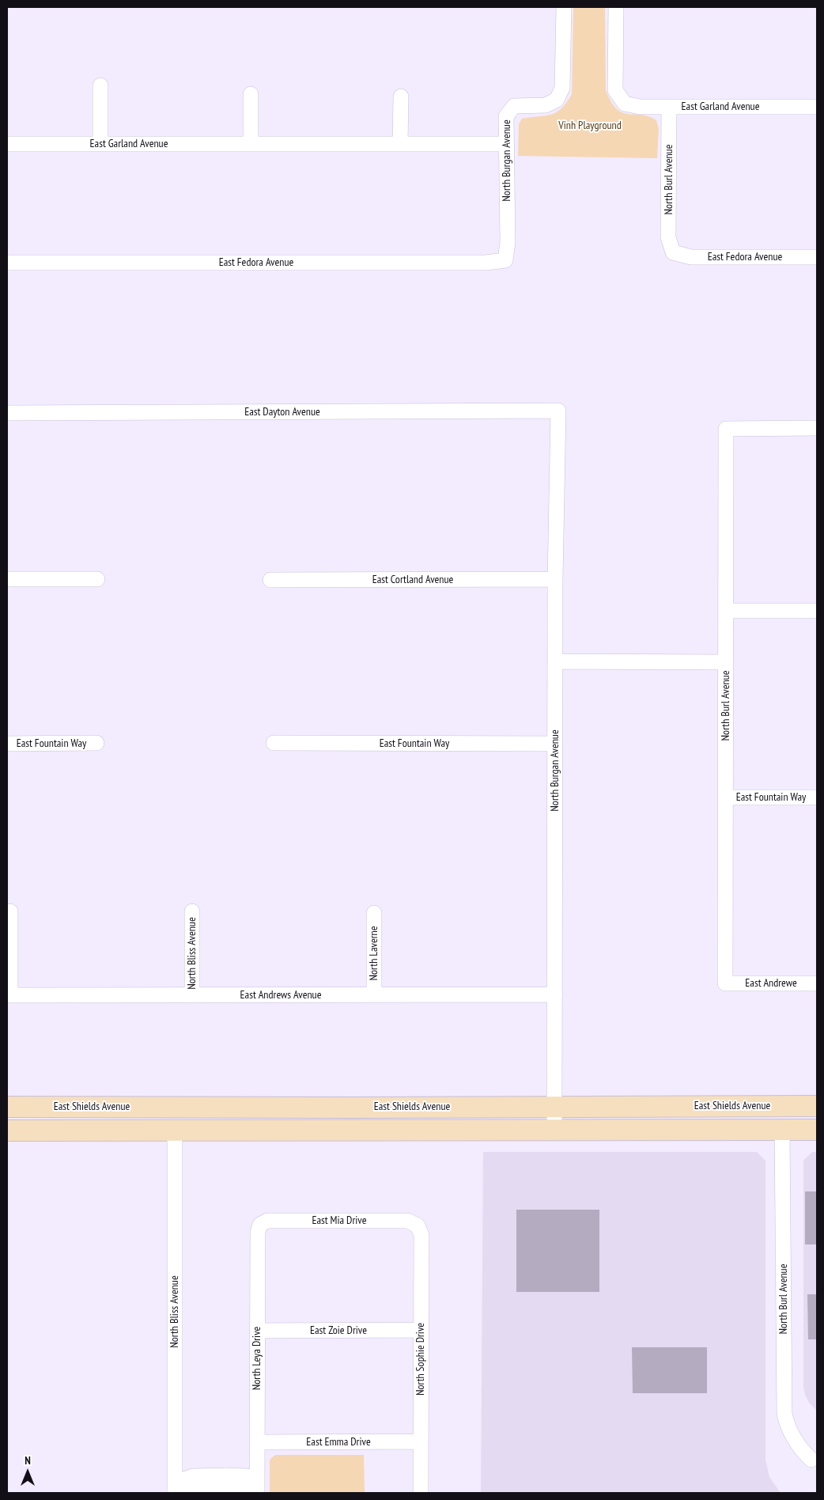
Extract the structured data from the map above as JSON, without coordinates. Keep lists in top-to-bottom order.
{
  "streets": {
    "main road": ["East Shields Avenue"],
    "street": [
      "East Garland Avenue",
      "North Burgan Avenue",
      "North Burl Avenue",
      "East Fedora Avenue",
      "East Dayton Avenue",
      "East Cortland Avenue",
      "East Fountain Way",
      "North Bliss Avenue",
      "North Laverne",
      "East Andrewe",
      "East Andrews Avenue",
      "East Mia Drive",
      "East Zoie Drive",
      "North Leya Drive",
      "North Sophie Drive",
      "East Emma Drive"
    ]
  },
  "crossings": [
    ["East Garland Avenue", "North Burgan Avenue"],
    ["East Garland Avenue", "North Burl Avenue"],
    ["North Burgan Avenue", "East Fedora Avenue"],
    ["North Burgan Avenue", "East Dayton Avenue"],
    ["North Burgan Avenue", "East Cortland Avenue"],
    ["North Burgan Avenue", "East Fountain Way"],
    ["North Burgan Avenue", "East Andrews Avenue"],
    ["North Burgan Avenue", "East Shields Avenue"],
    ["North Burl Avenue", "East Fedora Avenue"],
    ["North Burl Avenue", "East Fountain Way"],
    ["North Burl Avenue", "East Andrewe"],
    ["North Bliss Avenue", "East Andrews Avenue"],
    ["North Laverne", "East Andrews Avenue"],
    ["East Mia Drive", "North Leya Drive"],
    ["East Mia Drive", "North Sophie Drive"],
    ["East Zoie Drive", "North Leya Drive"],
    ["East Zoie Drive", "North Sophie Drive"],
    ["North Leya Drive", "East Emma Drive"],
    ["North Sophie Drive", "East Emma Drive"]
  ],
  "parks": ["Vinh Playground"],
  "north": "top"
}
